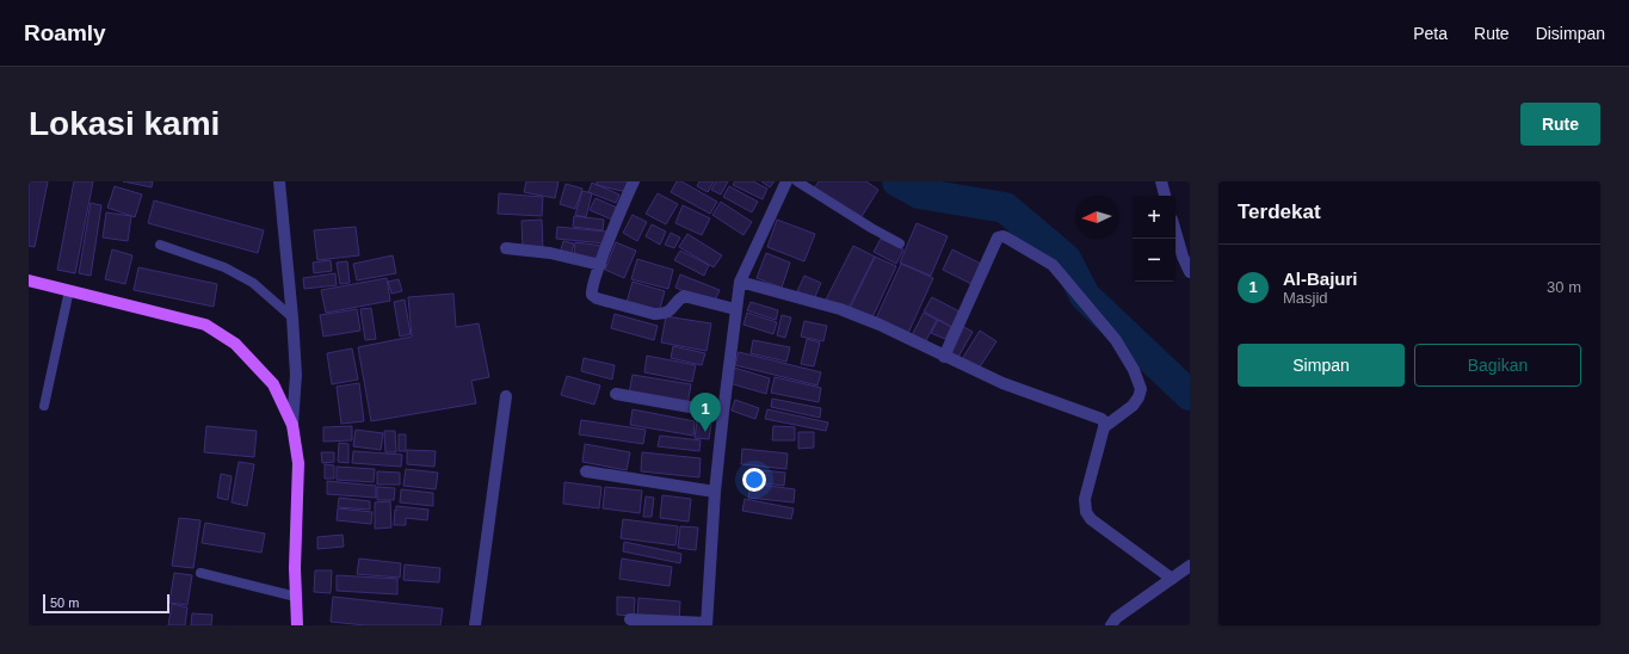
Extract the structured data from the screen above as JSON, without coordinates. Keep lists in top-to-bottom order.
{
  "scale_bar": "50 m",
  "north": "left",
  "page": {
    "header": "Roamly",
    "nav": ["Peta", "Rute", "Disimpan"],
    "buttons": [
      "Rute",
      ["Simpan", "Bagikan"]
    ],
    "title": "Lokasi kami",
    "heading": "Terdekat",
    "map_buttons": ["+", "−"],
    "list": [
      {
        "mark": "1",
        "name": "Al-Bajuri",
        "note": "Masjid",
        "value": "30 m"
      }
    ],
    "pins": "1",
    "scale": "50 m"
  }
}
